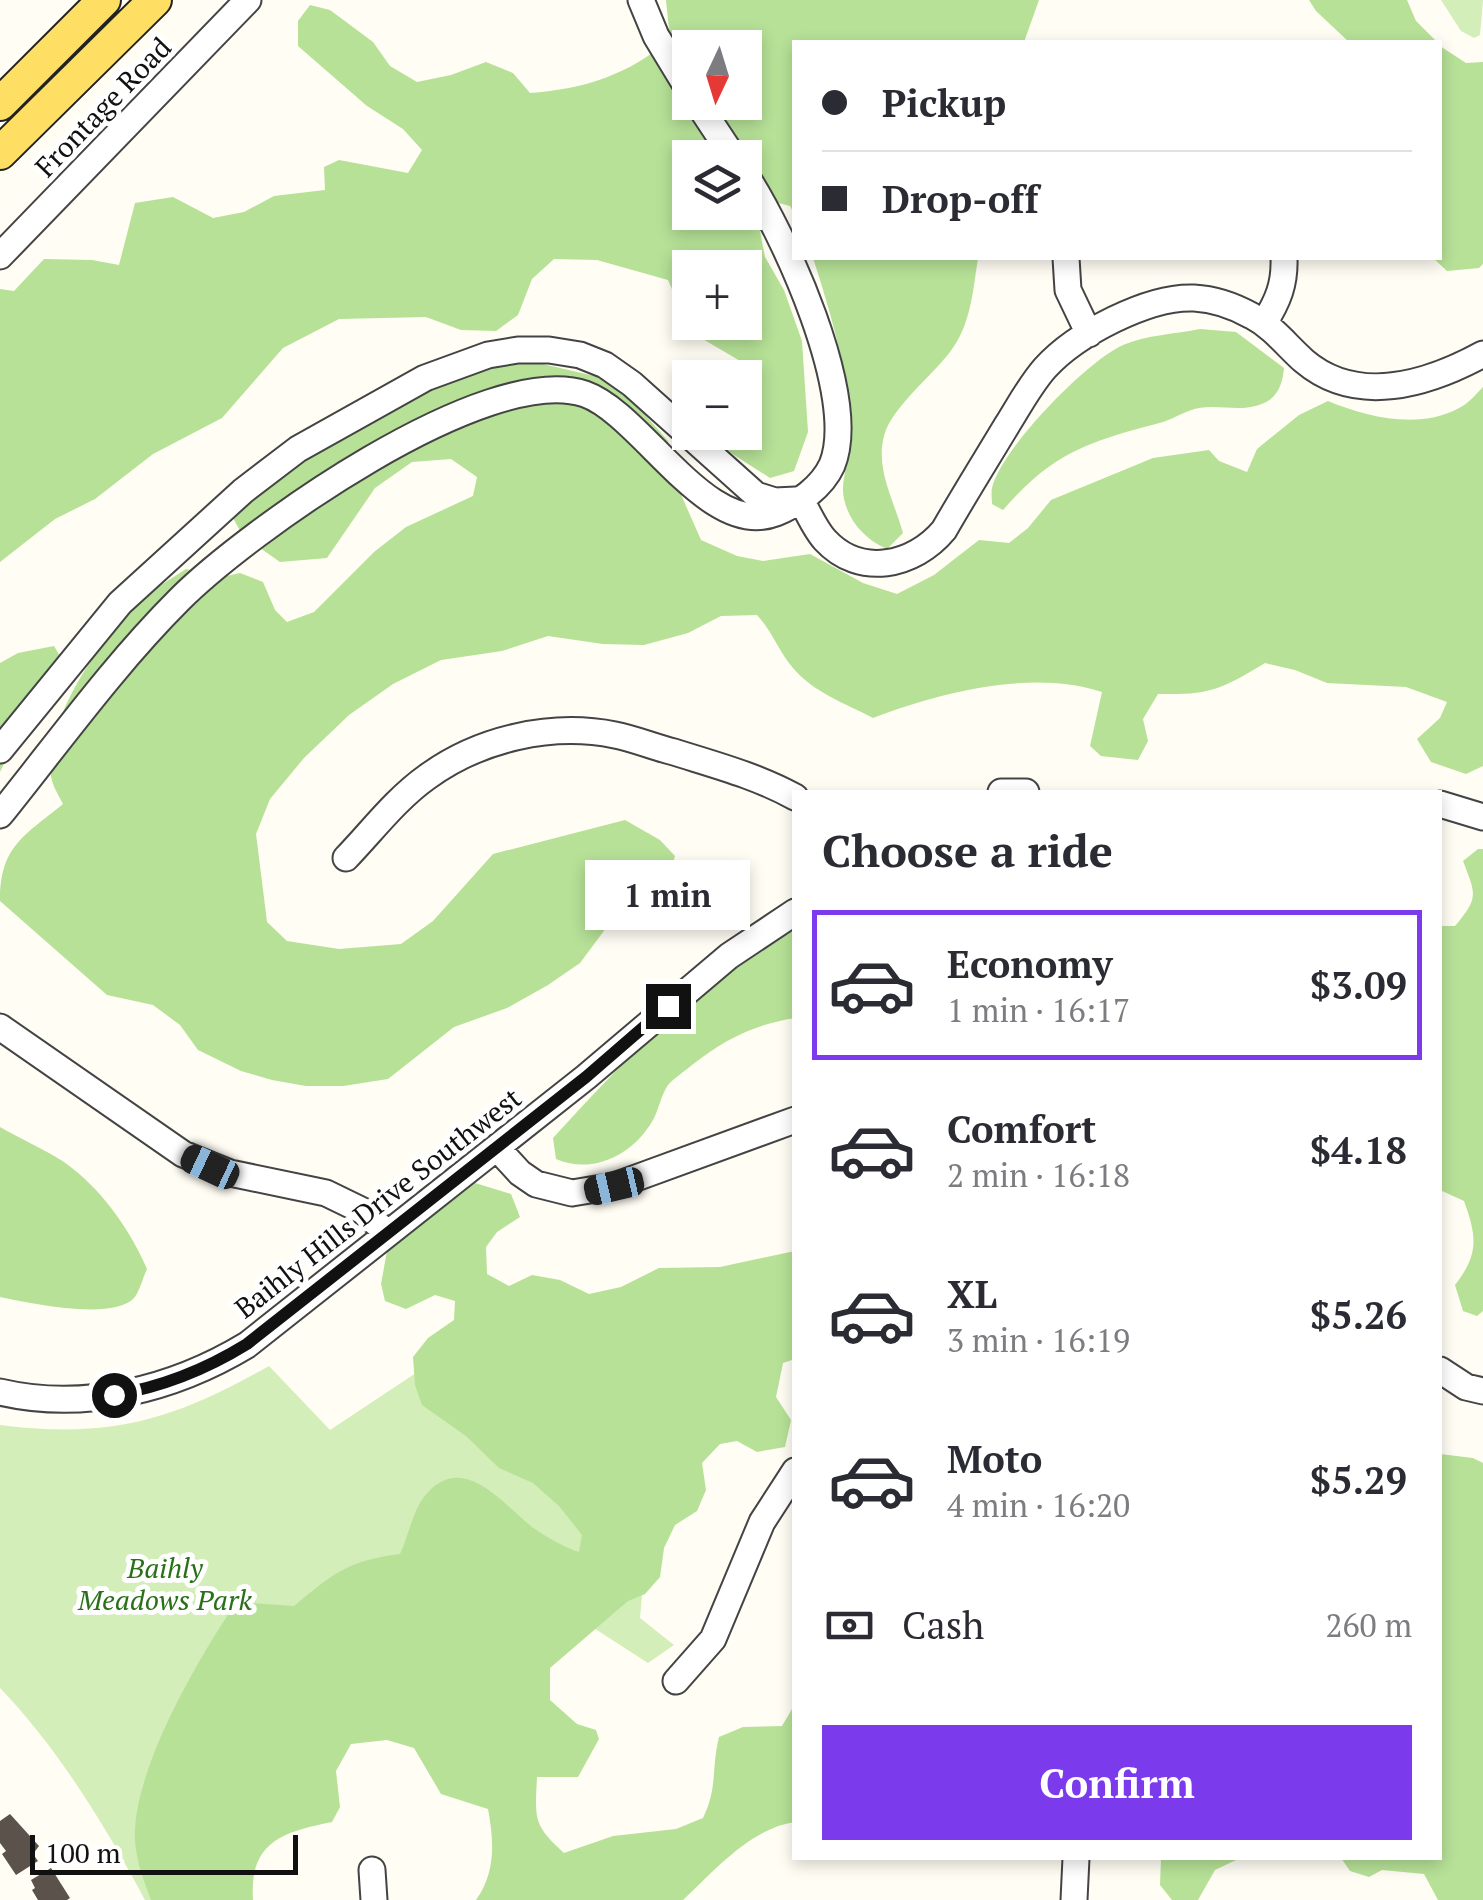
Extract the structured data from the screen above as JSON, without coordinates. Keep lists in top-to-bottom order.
{
  "streets": {
    "street": ["Frontage Road", "Baihly Hills Drive Southwest"]
  },
  "parks": ["Baihly Meadows Park"],
  "scale_bar": "100 m",
  "north": "bottom",
  "page": {
    "map_buttons": ["+", "−"],
    "banner": ["Pickup", "Drop-off"],
    "heading": "Choose a ride",
    "bubble": "1 min",
    "list": [
      {
        "name": "Economy",
        "note": "1 min · 16:17",
        "value": "$3.09"
      },
      {
        "name": "Comfort",
        "note": "2 min · 16:18",
        "value": "$4.18"
      },
      {
        "name": "XL",
        "note": "3 min · 16:19",
        "value": "$5.26"
      },
      {
        "name": "Moto",
        "note": "4 min · 16:20",
        "value": "$5.29"
      }
    ],
    "pay": ["Cash", "260 m"],
    "buttons": "Confirm",
    "scale": "100 m"
  }
}
